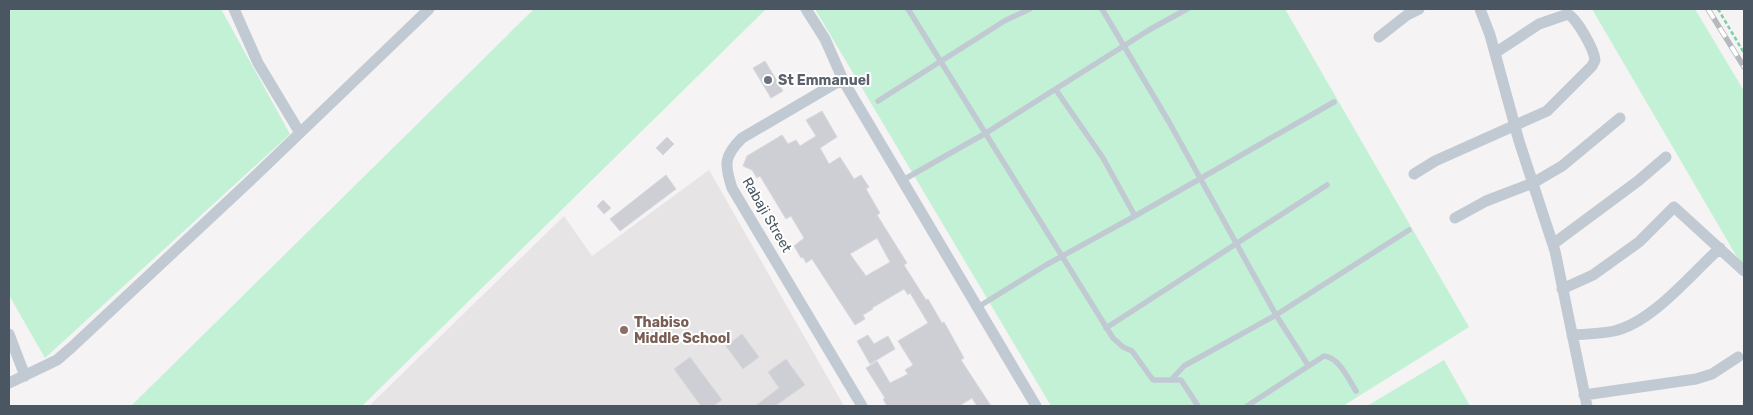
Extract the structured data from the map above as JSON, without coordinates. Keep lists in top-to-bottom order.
{
  "streets": {
    "street": ["Rabaji Street"]
  },
  "places": ["St Emmanuel", "Thabiso Middle School"]
}
